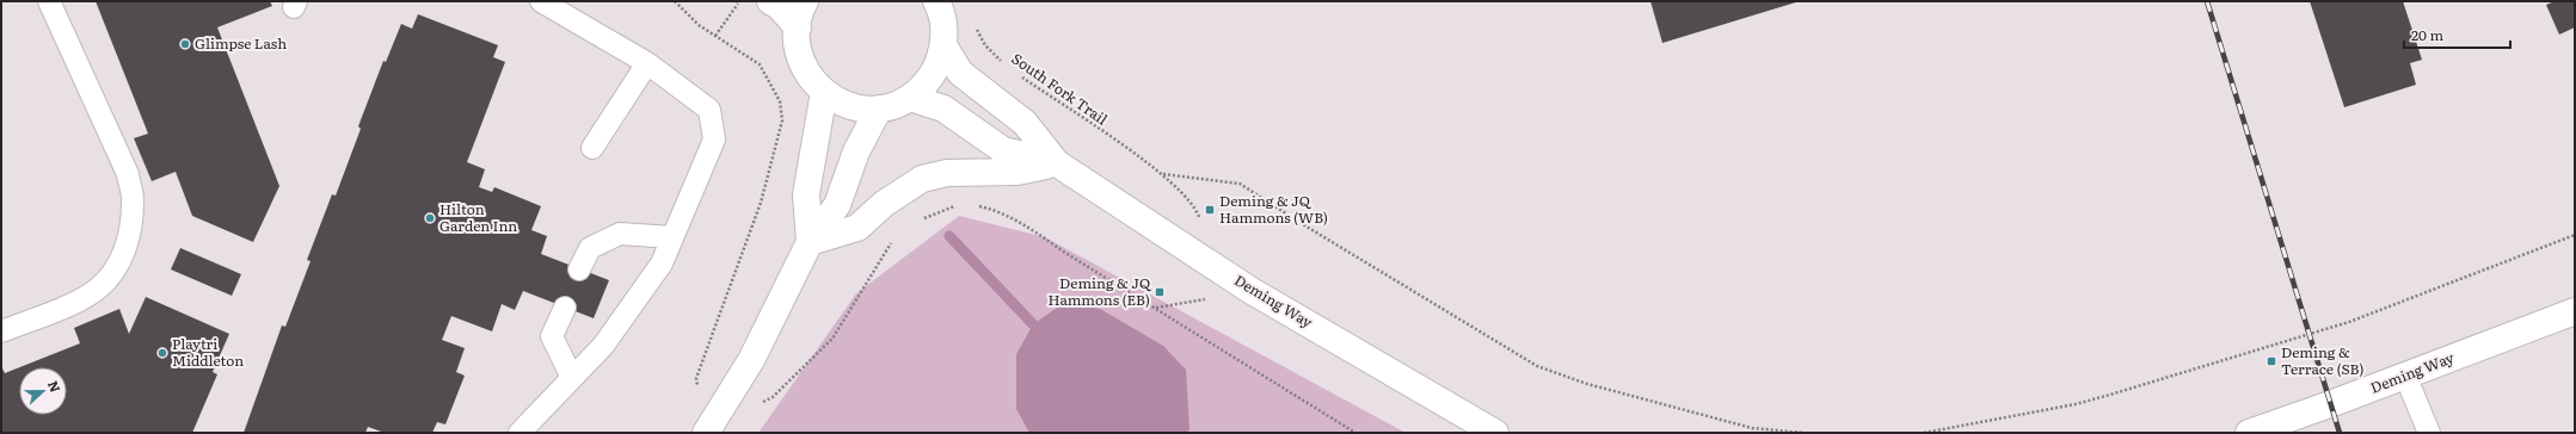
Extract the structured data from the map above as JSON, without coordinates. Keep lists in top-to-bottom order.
{
  "streets": {
    "street": ["Deming Way"],
    "path": ["South Fork Trail"]
  },
  "places": {
    "other": ["Glimpse Lash", "Hilton Garden Inn", "Playtri Middleton"],
    "transit": ["Deming & JQ Hammons (WB)", "Deming & JQ Hammons (EB)", "Deming & Terrace (SB)"]
  },
  "scale_bar": "20 m",
  "north": "right"
}
